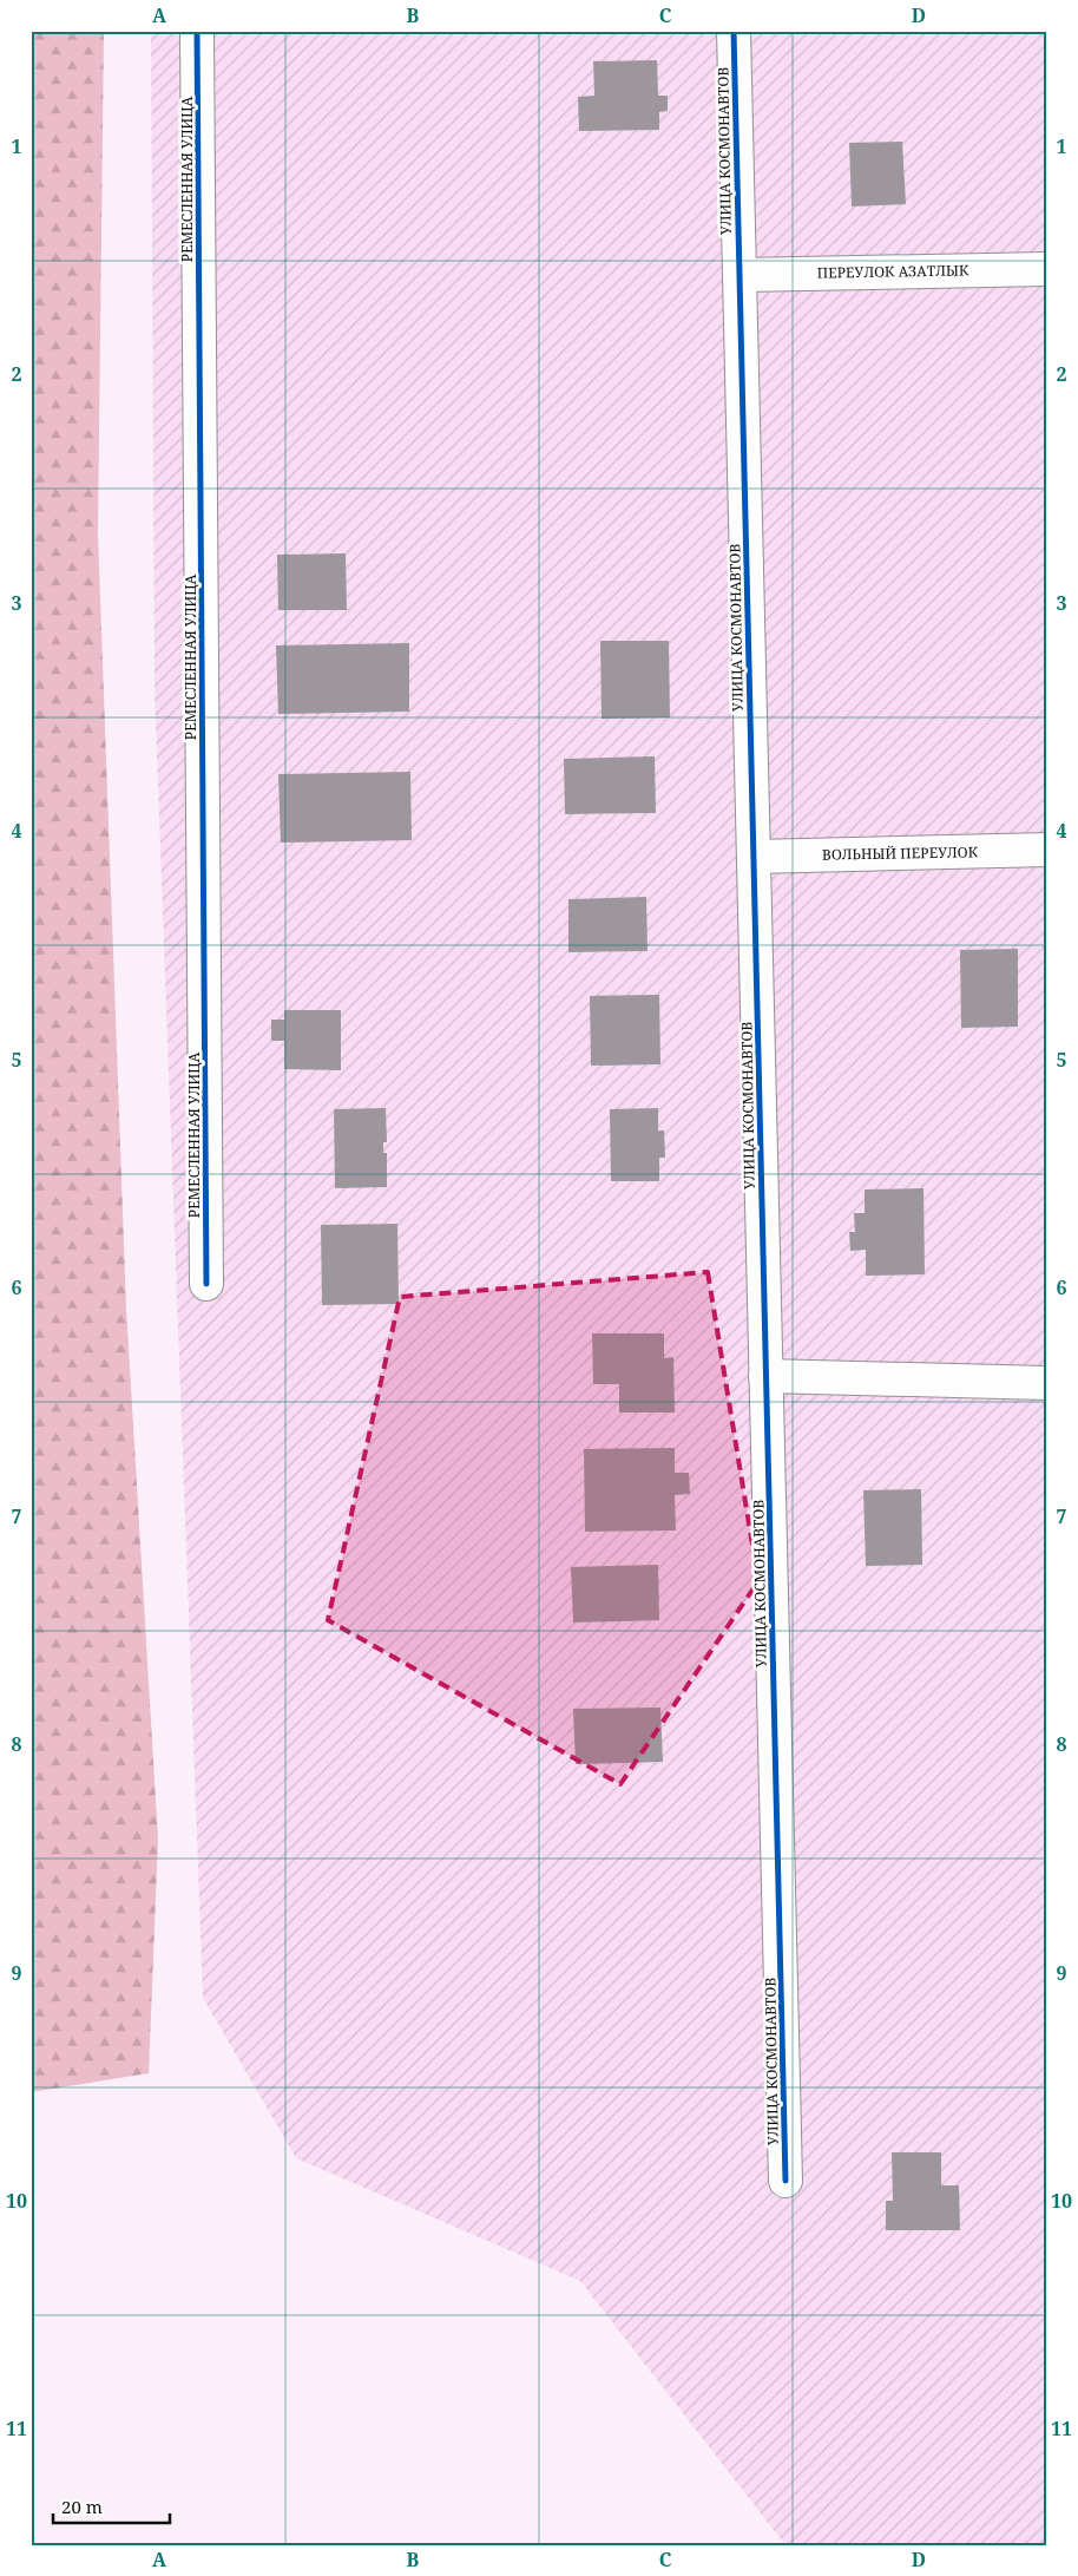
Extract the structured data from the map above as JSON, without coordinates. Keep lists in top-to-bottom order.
{
  "streets": {
    "street": [
      "УЛИЦА КОСМОНАВТОВ",
      "РЕМЕСЛЕННАЯ УЛИЦА",
      "ПЕРЕУЛОК АЗАТЛЫК",
      "ВОЛЬНЫЙ ПЕРЕУЛОК"
    ]
  },
  "crossings": [
    ["УЛИЦА КОСМОНАВТОВ", "ПЕРЕУЛОК АЗАТЛЫК"],
    ["УЛИЦА КОСМОНАВТОВ", "ВОЛЬНЫЙ ПЕРЕУЛОК"]
  ],
  "scale_bar": "20 m",
  "grid": {
    "columns": [
      "A",
      "B",
      "C",
      "D"
    ],
    "rows": [
      "1",
      "2",
      "3",
      "4",
      "5",
      "6",
      "7",
      "8",
      "9",
      "10",
      "11"
    ]
  }
}
